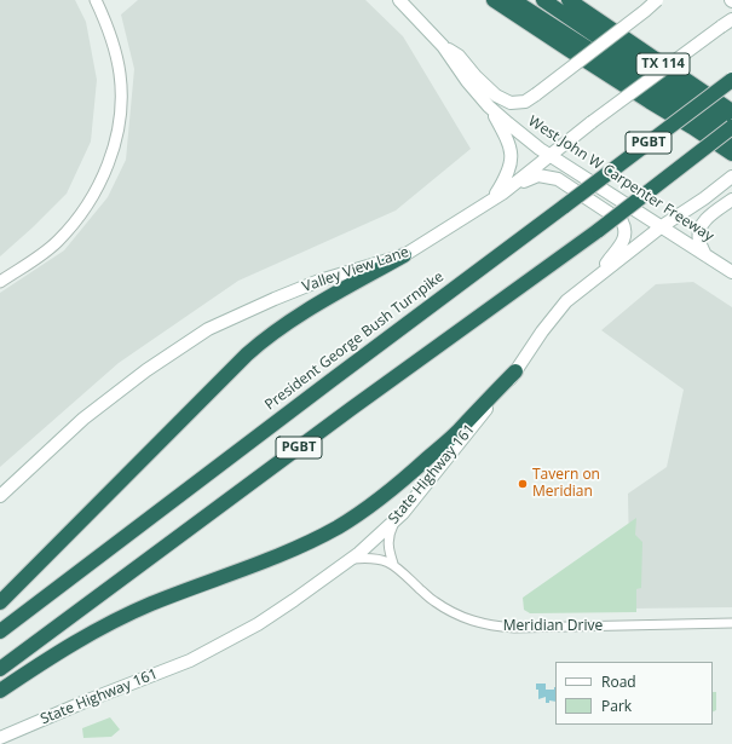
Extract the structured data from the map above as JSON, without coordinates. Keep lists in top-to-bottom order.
{
  "streets": {
    "highway": ["TX 114", "PGBT", "President George Bush Turnpike"],
    "main road": ["West John W Carpenter Freeway", "Valley View Lane", "State Highway 161"],
    "street": ["Meridian Drive"]
  },
  "crossings": [
    ["West John W Carpenter Freeway", "Valley View Lane"],
    ["West John W Carpenter Freeway", "State Highway 161"]
  ],
  "places": ["Tavern on Meridian"],
  "legend": ["Road", "Park"]
}
